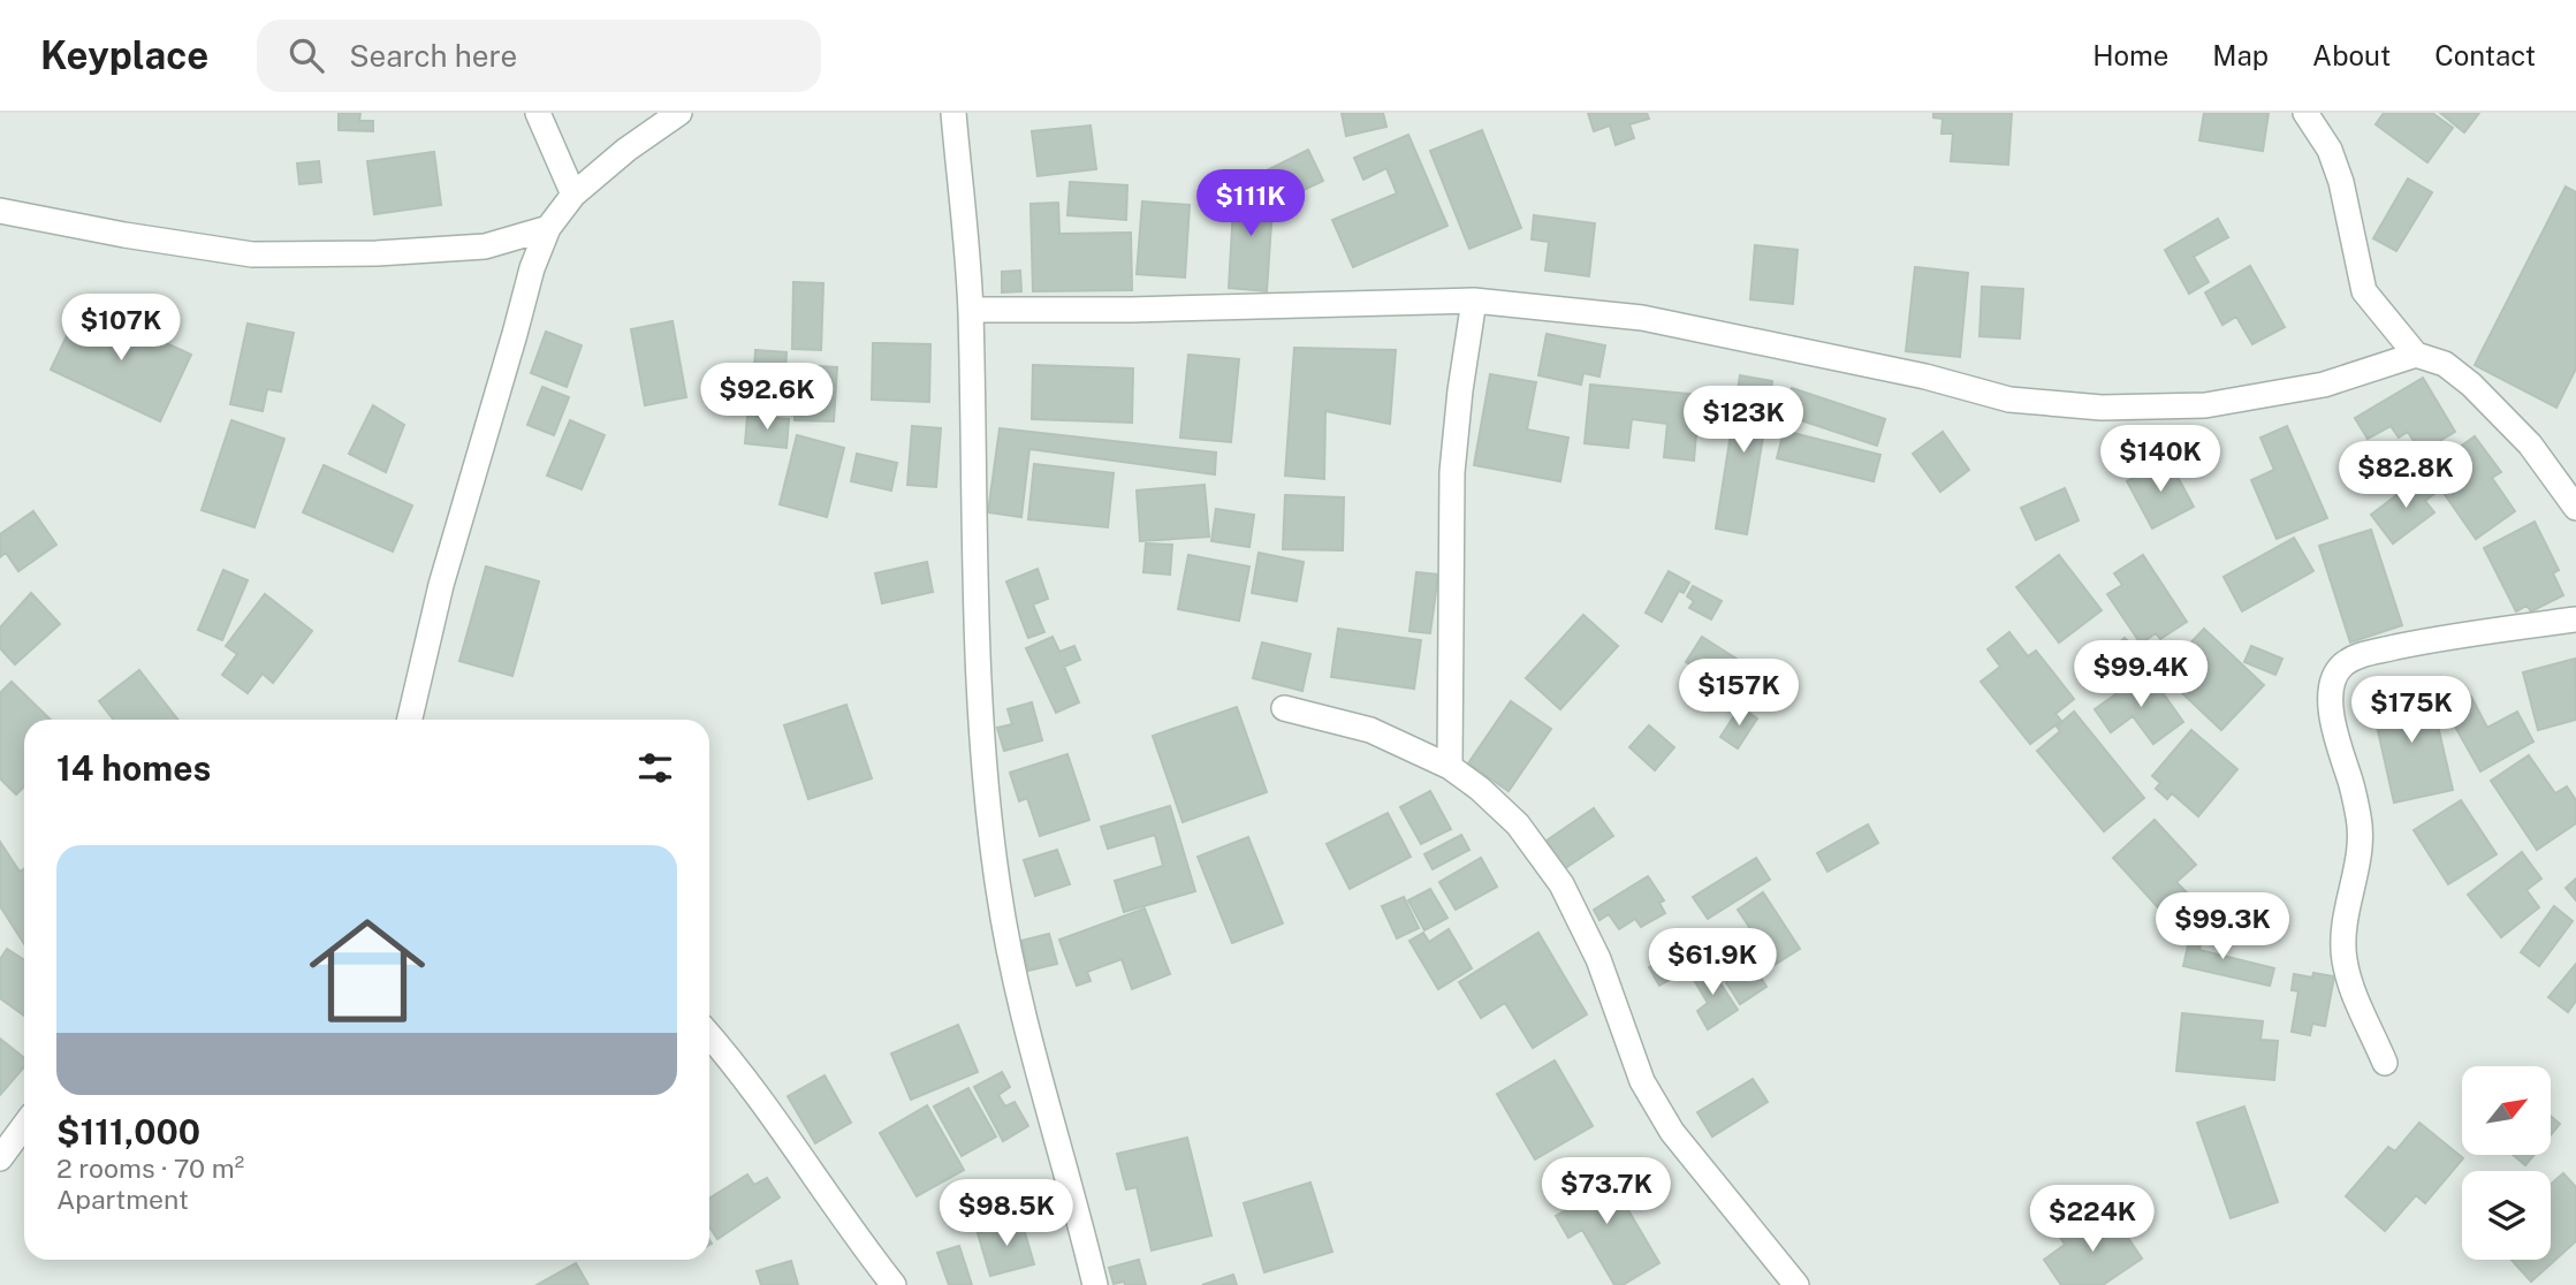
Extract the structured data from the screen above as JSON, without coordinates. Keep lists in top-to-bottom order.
{
  "north": "top right",
  "page": {
    "header": "Keyplace",
    "search": "Search here",
    "nav": [
      "Home",
      "Map",
      "About",
      "Contact"
    ],
    "price": [
      "$111K",
      "$107K",
      "$92.6K",
      "$123K",
      "$140K",
      "$82.8K",
      "$99.4K",
      "$157K",
      "$175K",
      "$99.3K",
      "$61.9K",
      "$73.7K",
      "$98.5K",
      "$224K"
    ],
    "heading": "14 homes",
    "list": [
      {
        "name": "$111,000",
        "note": "2 rooms · 70 m² · Apartment"
      }
    ]
  }
}
